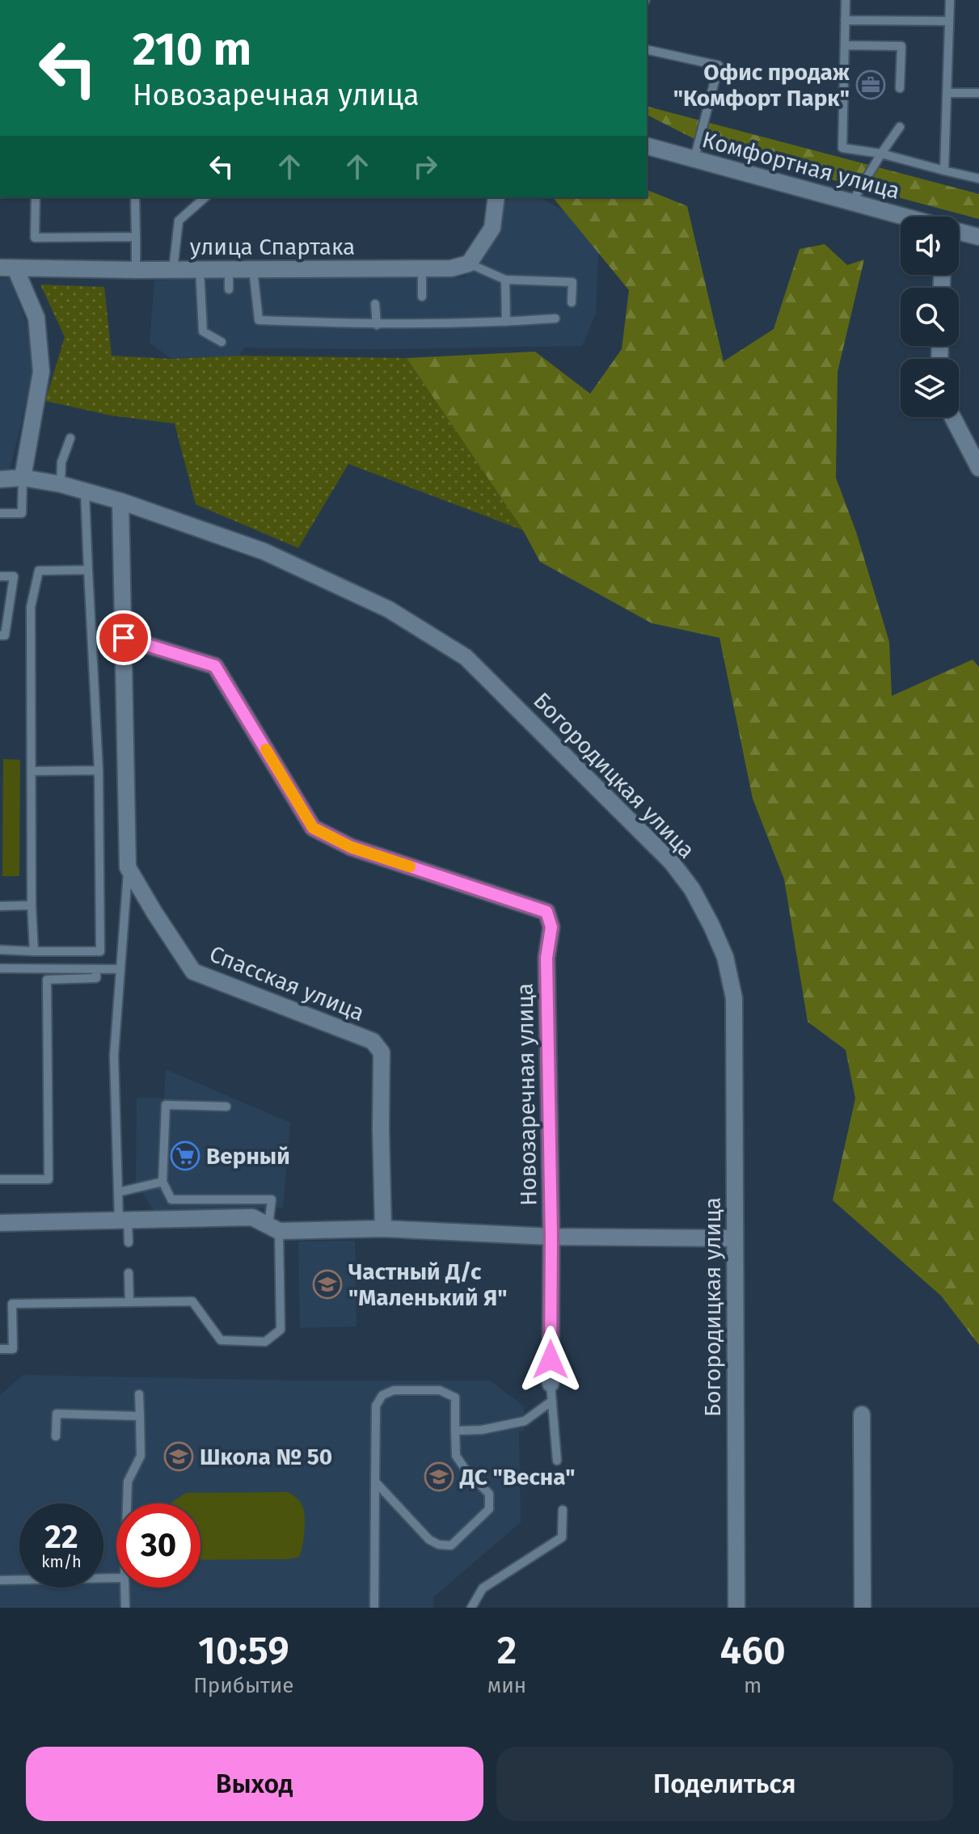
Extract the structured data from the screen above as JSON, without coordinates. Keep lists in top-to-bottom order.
{
  "streets": {
    "street": [
      "Комфортная улица",
      "улица Спартака",
      "Богородицкая улица",
      "Спасская улица",
      "Новозаречная улица"
    ]
  },
  "places": {
    "office": ["Офис продаж \"Комфорт Парк\""],
    "supermarket": ["Верный"],
    "school or university": ["Частный Д/с \"Маленький Я\"", "Школа № 50", "ДС \"Весна\""]
  },
  "page": {
    "turn": ["210 m", "Новозаречная улица"],
    "speed": "22 km/h",
    "limit": "30",
    "eta": [
      "10:59",
      "Прибытие",
      "2",
      "мин",
      "460",
      "m"
    ],
    "buttons": ["Выход", "Поделиться"]
  }
}
